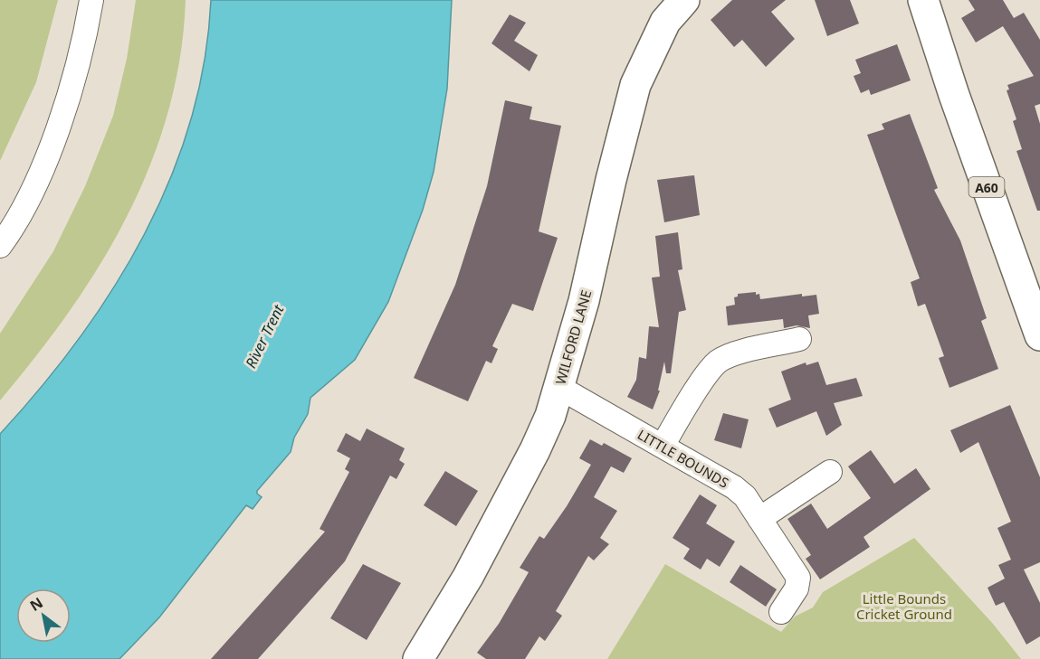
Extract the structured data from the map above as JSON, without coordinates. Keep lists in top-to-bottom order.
{
  "streets": {
    "main road": ["A60", "WILFORD LANE"],
    "street": ["LITTLE BOUNDS"]
  },
  "crossings": [
    ["WILFORD LANE", "LITTLE BOUNDS"]
  ],
  "water": ["River Trent"],
  "parks": ["Little Bounds Cricket Ground"],
  "north": "top left"
}
